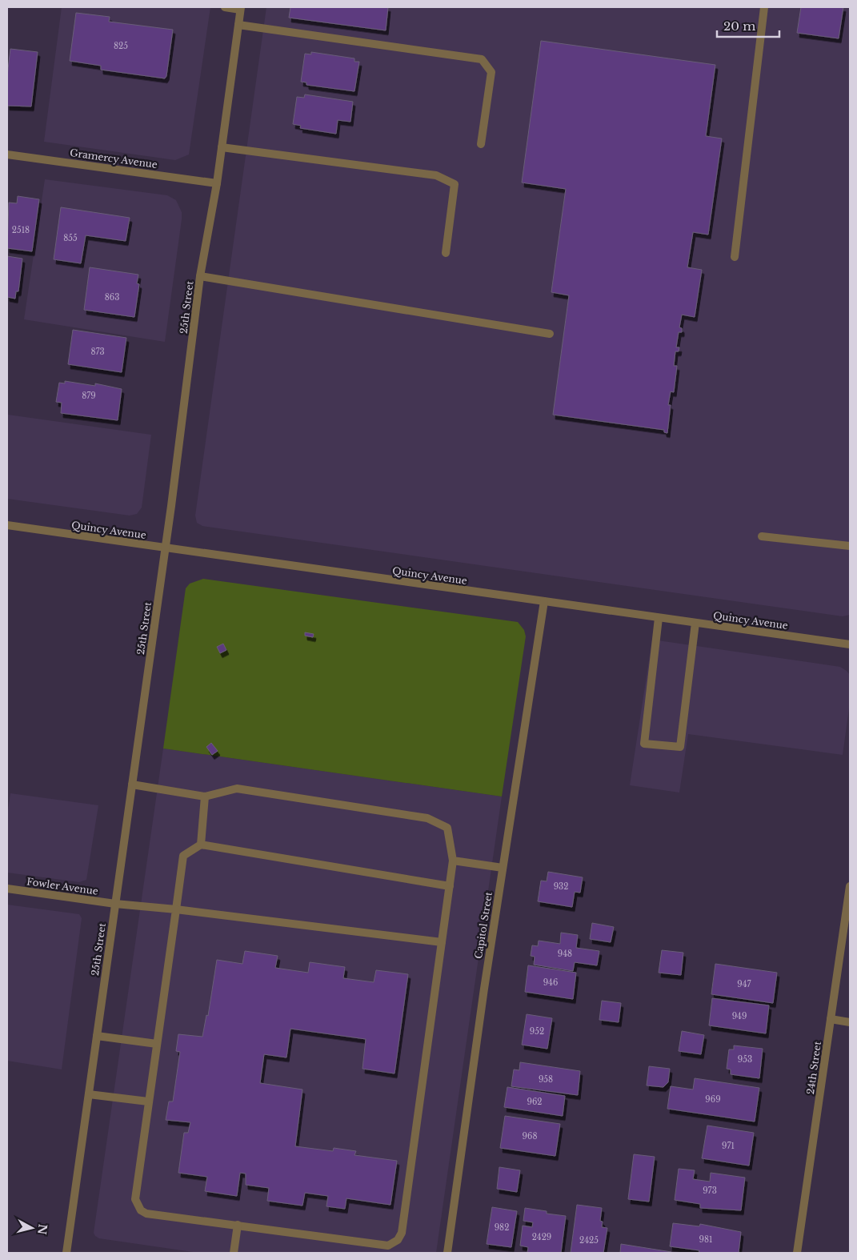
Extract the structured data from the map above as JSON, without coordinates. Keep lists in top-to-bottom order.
{
  "streets": {
    "street": [
      "Gramercy Avenue",
      "25th Street",
      "Quincy Avenue",
      "Fowler Avenue",
      "Capitol Street",
      "24th Street"
    ]
  },
  "crossings": [
    ["Gramercy Avenue", "25th Street"],
    ["25th Street", "Quincy Avenue"],
    ["25th Street", "Fowler Avenue"],
    ["Quincy Avenue", "Capitol Street"]
  ],
  "house_numbers": [
    "825",
    "2518",
    "855",
    "863",
    "873",
    "879",
    "932",
    "948",
    "946",
    "947",
    "949",
    "952",
    "953",
    "958",
    "969",
    "962",
    "968",
    "971",
    "973",
    "982",
    "2429",
    "981",
    "2425"
  ],
  "scale_bar": "20 m",
  "north": "right"
}
